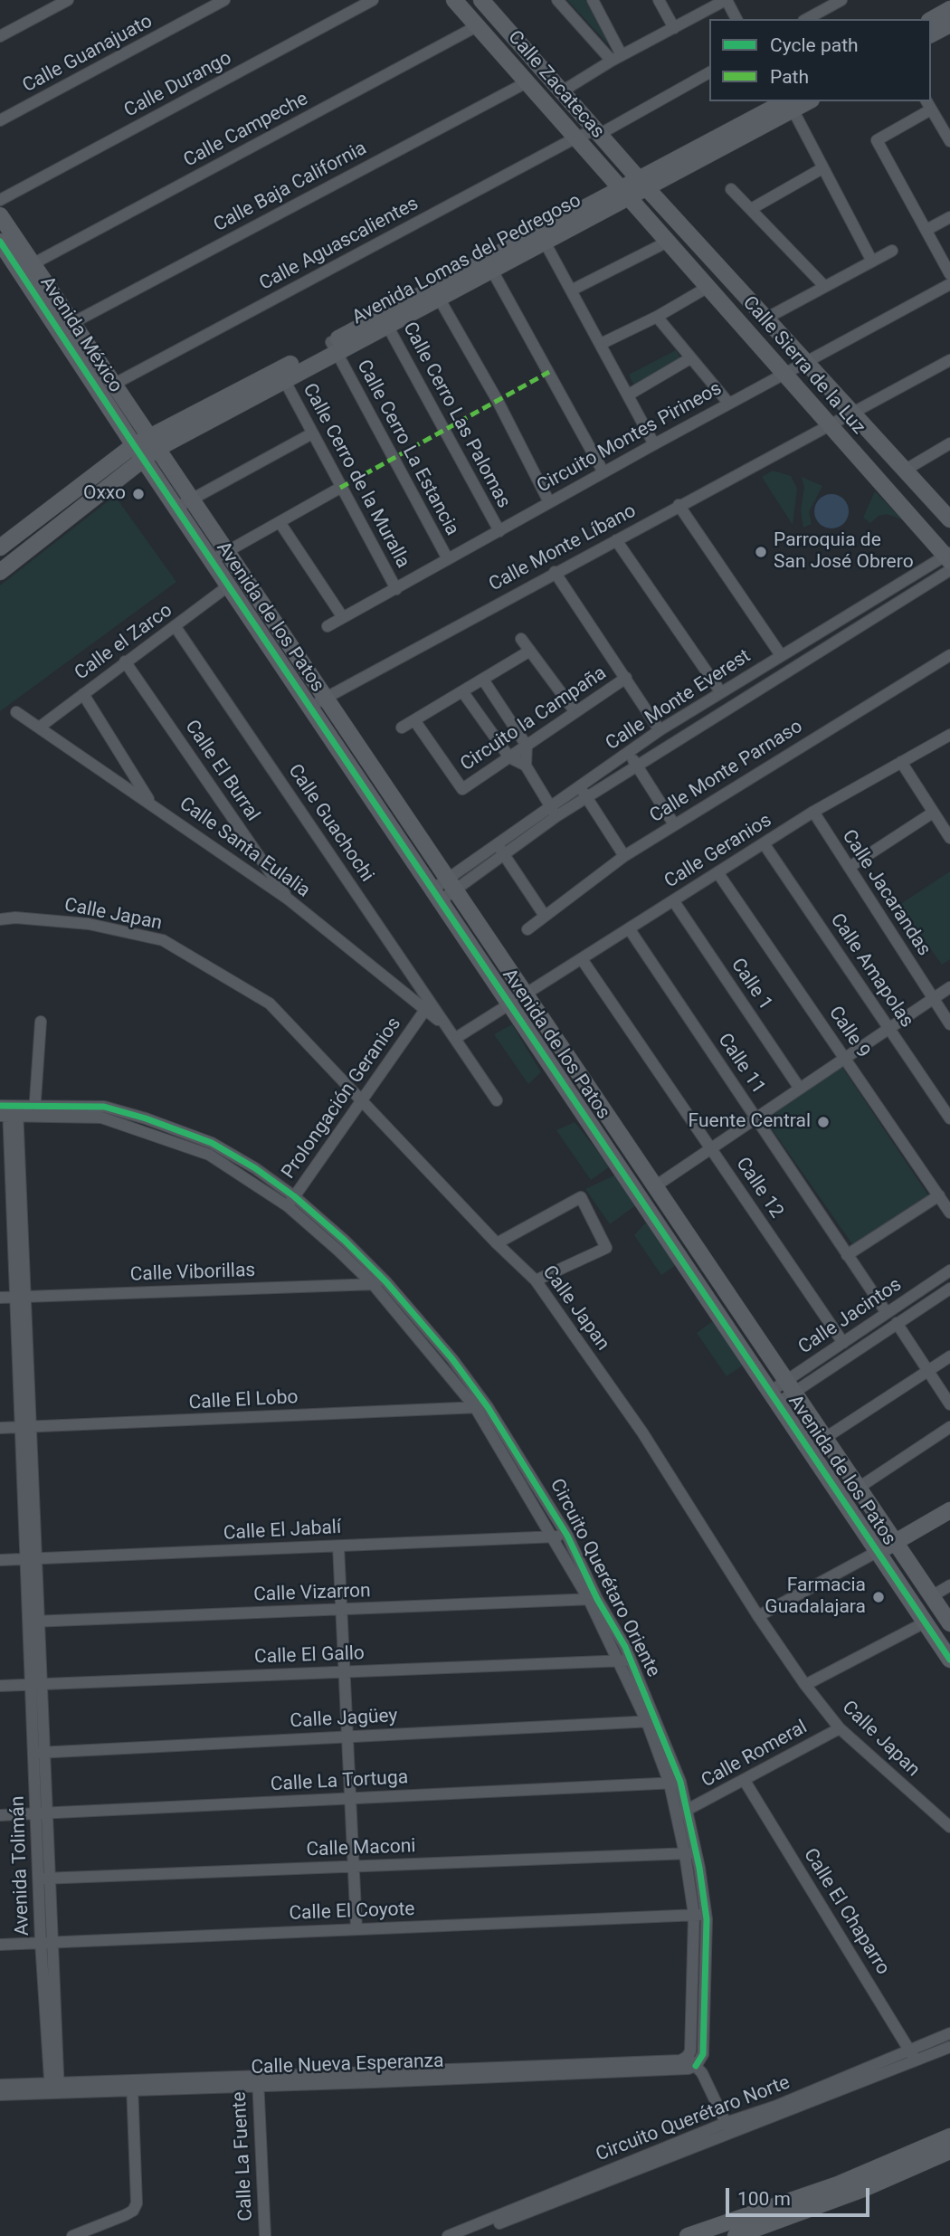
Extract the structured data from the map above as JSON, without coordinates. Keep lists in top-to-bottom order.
{
  "streets": {
    "street": [
      "Calle Guanajuato",
      "Calle Durango",
      "Calle Zacatecas",
      "Calle Campeche",
      "Calle Baja California",
      "Calle Aguascalientes",
      "Avenida Lomas del Pedregoso",
      "Avenida México",
      "Calle Sierra de la Luz",
      "Calle Cerro Las Palomas",
      "Circuito Montes Pirineos",
      "Calle Cerro La Estancia",
      "Calle Cerro de la Muralla",
      "Calle Monte Líbano",
      "Avenida de los Patos",
      "Calle el Zarco",
      "Calle Monte Everest",
      "Circuito la Campaña",
      "Calle El Burral",
      "Calle Monte Parnaso",
      "Calle Guachochi",
      "Calle Santa Eulalia",
      "Calle Geranios",
      "Calle Jacarandas",
      "Calle Japan",
      "Calle Amapolas",
      "Calle 1",
      "Calle 9",
      "Calle 11",
      "Prolongación Geranios",
      "Calle 12",
      "Calle Viborillas",
      "Calle Jacintos",
      "Calle El Lobo",
      "Calle El Jabalí",
      "Circuito Querétaro Oriente",
      "Calle Vizarron",
      "Calle El Gallo",
      "Calle Jagüey",
      "Calle Romeral",
      "Calle La Tortuga",
      "Calle Maconi",
      "Avenida Tolimán",
      "Calle El Coyote",
      "Calle El Chaparro",
      "Calle Nueva Esperanza",
      "Circuito Querétaro Norte",
      "Calle La Fuente"
    ]
  },
  "crossings": [
    ["Calle Zacatecas", "Calle Campeche"],
    ["Calle Zacatecas", "Calle Baja California"],
    ["Calle Zacatecas", "Calle Aguascalientes"],
    ["Calle Zacatecas", "Avenida Lomas del Pedregoso"],
    ["Calle Zacatecas", "Calle Sierra de la Luz"],
    ["Calle Campeche", "Avenida México"],
    ["Calle Baja California", "Avenida México"],
    ["Calle Aguascalientes", "Avenida México"],
    ["Avenida Lomas del Pedregoso", "Avenida México"],
    ["Avenida Lomas del Pedregoso", "Calle Sierra de la Luz"],
    ["Avenida Lomas del Pedregoso", "Calle Cerro Las Palomas"],
    ["Avenida Lomas del Pedregoso", "Calle Cerro La Estancia"],
    ["Avenida Lomas del Pedregoso", "Calle Cerro de la Muralla"],
    ["Avenida Lomas del Pedregoso", "Avenida de los Patos"],
    ["Avenida México", "Avenida de los Patos"],
    ["Calle Sierra de la Luz", "Circuito Montes Pirineos"],
    ["Calle Sierra de la Luz", "Calle Monte Líbano"],
    ["Calle Sierra de la Luz", "Calle Monte Everest"],
    ["Calle Cerro Las Palomas", "Circuito Montes Pirineos"],
    ["Circuito Montes Pirineos", "Calle Cerro La Estancia"],
    ["Circuito Montes Pirineos", "Calle Cerro de la Muralla"],
    ["Calle Monte Líbano", "Avenida de los Patos"],
    ["Avenida de los Patos", "Calle el Zarco"],
    ["Avenida de los Patos", "Calle Monte Everest"],
    ["Avenida de los Patos", "Calle Geranios"],
    ["Avenida de los Patos", "Calle Jacintos"],
    ["Calle el Zarco", "Calle El Burral"],
    ["Calle el Zarco", "Calle Guachochi"],
    ["Calle el Zarco", "Calle Santa Eulalia"],
    ["Calle El Burral", "Calle Santa Eulalia"],
    ["Calle Guachochi", "Calle Santa Eulalia"],
    ["Calle Guachochi", "Prolongación Geranios"],
    ["Calle Santa Eulalia", "Prolongación Geranios"],
    ["Calle Geranios", "Calle Jacarandas"],
    ["Calle Geranios", "Calle Amapolas"],
    ["Calle Geranios", "Calle 1"],
    ["Calle Geranios", "Calle 9"],
    ["Calle Geranios", "Calle 11"],
    ["Calle Geranios", "Calle 12"],
    ["Calle Japan", "Prolongación Geranios"],
    ["Calle Japan", "Calle Romeral"],
    ["Calle 11", "Calle Jacintos"],
    ["Prolongación Geranios", "Circuito Querétaro Oriente"],
    ["Calle 12", "Calle Jacintos"],
    ["Calle Viborillas", "Circuito Querétaro Oriente"],
    ["Calle Viborillas", "Avenida Tolimán"],
    ["Calle El Lobo", "Circuito Querétaro Oriente"],
    ["Calle El Lobo", "Avenida Tolimán"],
    ["Calle El Jabalí", "Circuito Querétaro Oriente"],
    ["Calle El Jabalí", "Avenida Tolimán"],
    ["Circuito Querétaro Oriente", "Calle Vizarron"],
    ["Circuito Querétaro Oriente", "Calle El Gallo"],
    ["Circuito Querétaro Oriente", "Calle Jagüey"],
    ["Circuito Querétaro Oriente", "Calle Romeral"],
    ["Circuito Querétaro Oriente", "Calle La Tortuga"],
    ["Circuito Querétaro Oriente", "Calle Maconi"],
    ["Circuito Querétaro Oriente", "Avenida Tolimán"],
    ["Circuito Querétaro Oriente", "Calle El Coyote"],
    ["Circuito Querétaro Oriente", "Calle Nueva Esperanza"],
    ["Calle Vizarron", "Avenida Tolimán"],
    ["Calle El Gallo", "Avenida Tolimán"],
    ["Calle Jagüey", "Avenida Tolimán"],
    ["Calle Romeral", "Calle El Chaparro"],
    ["Calle La Tortuga", "Avenida Tolimán"],
    ["Calle Maconi", "Avenida Tolimán"],
    ["Avenida Tolimán", "Calle El Coyote"],
    ["Avenida Tolimán", "Calle Nueva Esperanza"],
    ["Calle El Chaparro", "Circuito Querétaro Norte"],
    ["Calle Nueva Esperanza", "Calle La Fuente"]
  ],
  "places": [
    "Oxxo",
    "Parroquia de San José Obrero",
    "Fuente Central",
    "Farmacia Guadalajara"
  ],
  "legend": ["Cycle path", "Path"],
  "scale_bar": "100 m"
}
